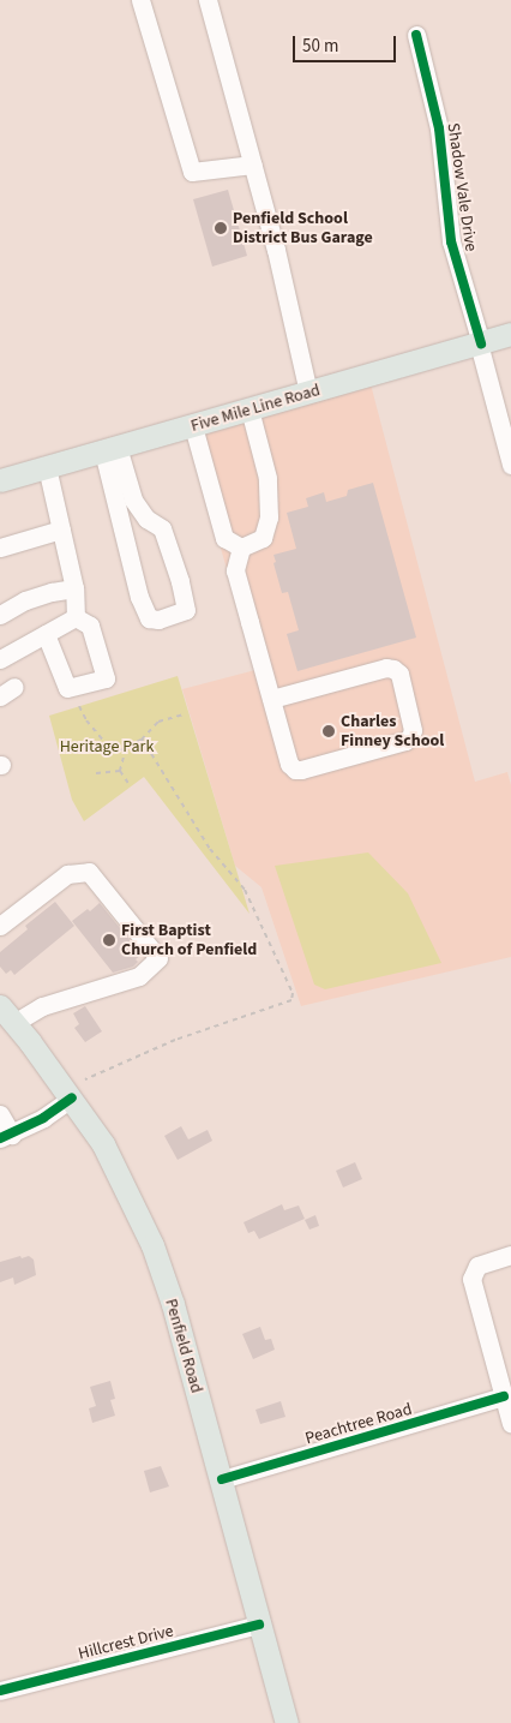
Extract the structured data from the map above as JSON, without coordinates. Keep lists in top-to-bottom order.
{
  "streets": {
    "main road": ["Five Mile Line Road", "Penfield Road"],
    "street": ["Shadow Vale Drive", "Peachtree Road", "Hillcrest Drive"]
  },
  "crossings": [
    ["Shadow Vale Drive", "Five Mile Line Road"],
    ["Penfield Road", "Peachtree Road"],
    ["Penfield Road", "Hillcrest Drive"]
  ],
  "parks": ["Heritage Park"],
  "places": ["Penfield School District Bus Garage", "Charles Finney School", "First Baptist Church of Penfield"],
  "scale_bar": "50 m"
}
